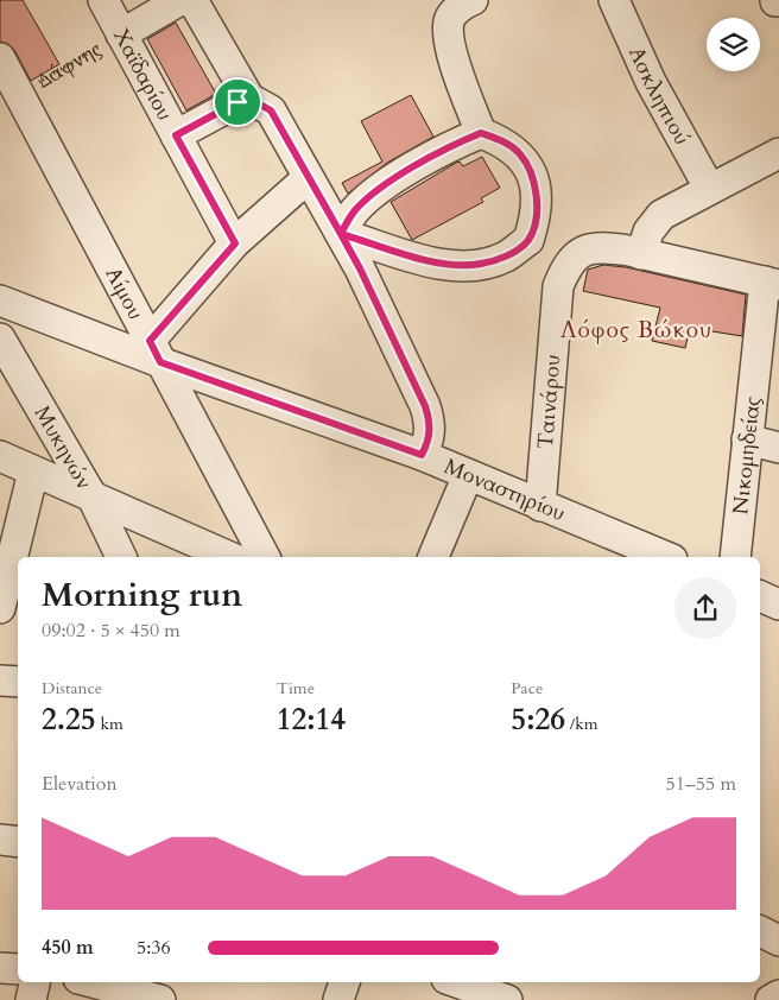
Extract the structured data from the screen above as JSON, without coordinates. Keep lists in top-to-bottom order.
{
  "streets": {
    "street": [
      "Δάφνης",
      "Χαϊδαρίου",
      "Ασκληπιού",
      "Αίμου",
      "Ταινάρου",
      "Μυκηνών",
      "Νικομηδείας",
      "Μοναστηρίου"
    ]
  },
  "crossings": [
    ["Δάφνης", "Χαϊδαρίου"],
    ["Δάφνης", "Αίμου"],
    ["Αίμου", "Μοναστηρίου"],
    ["Ταινάρου", "Μοναστηρίου"]
  ],
  "districts": ["Λόφος Βώκου"],
  "page": {
    "heading": ["Morning run", "09:02 · 5 × 450 m"],
    "stats": [
      ["Distance", "2.25 km"],
      ["Time", "12:14"],
      ["Pace", "5:26 /km"]
    ],
    "chart": ["Elevation", "51–55 m"],
    "list": [
      {
        "name": "450 m",
        "note": "5:36"
      }
    ]
  }
}
